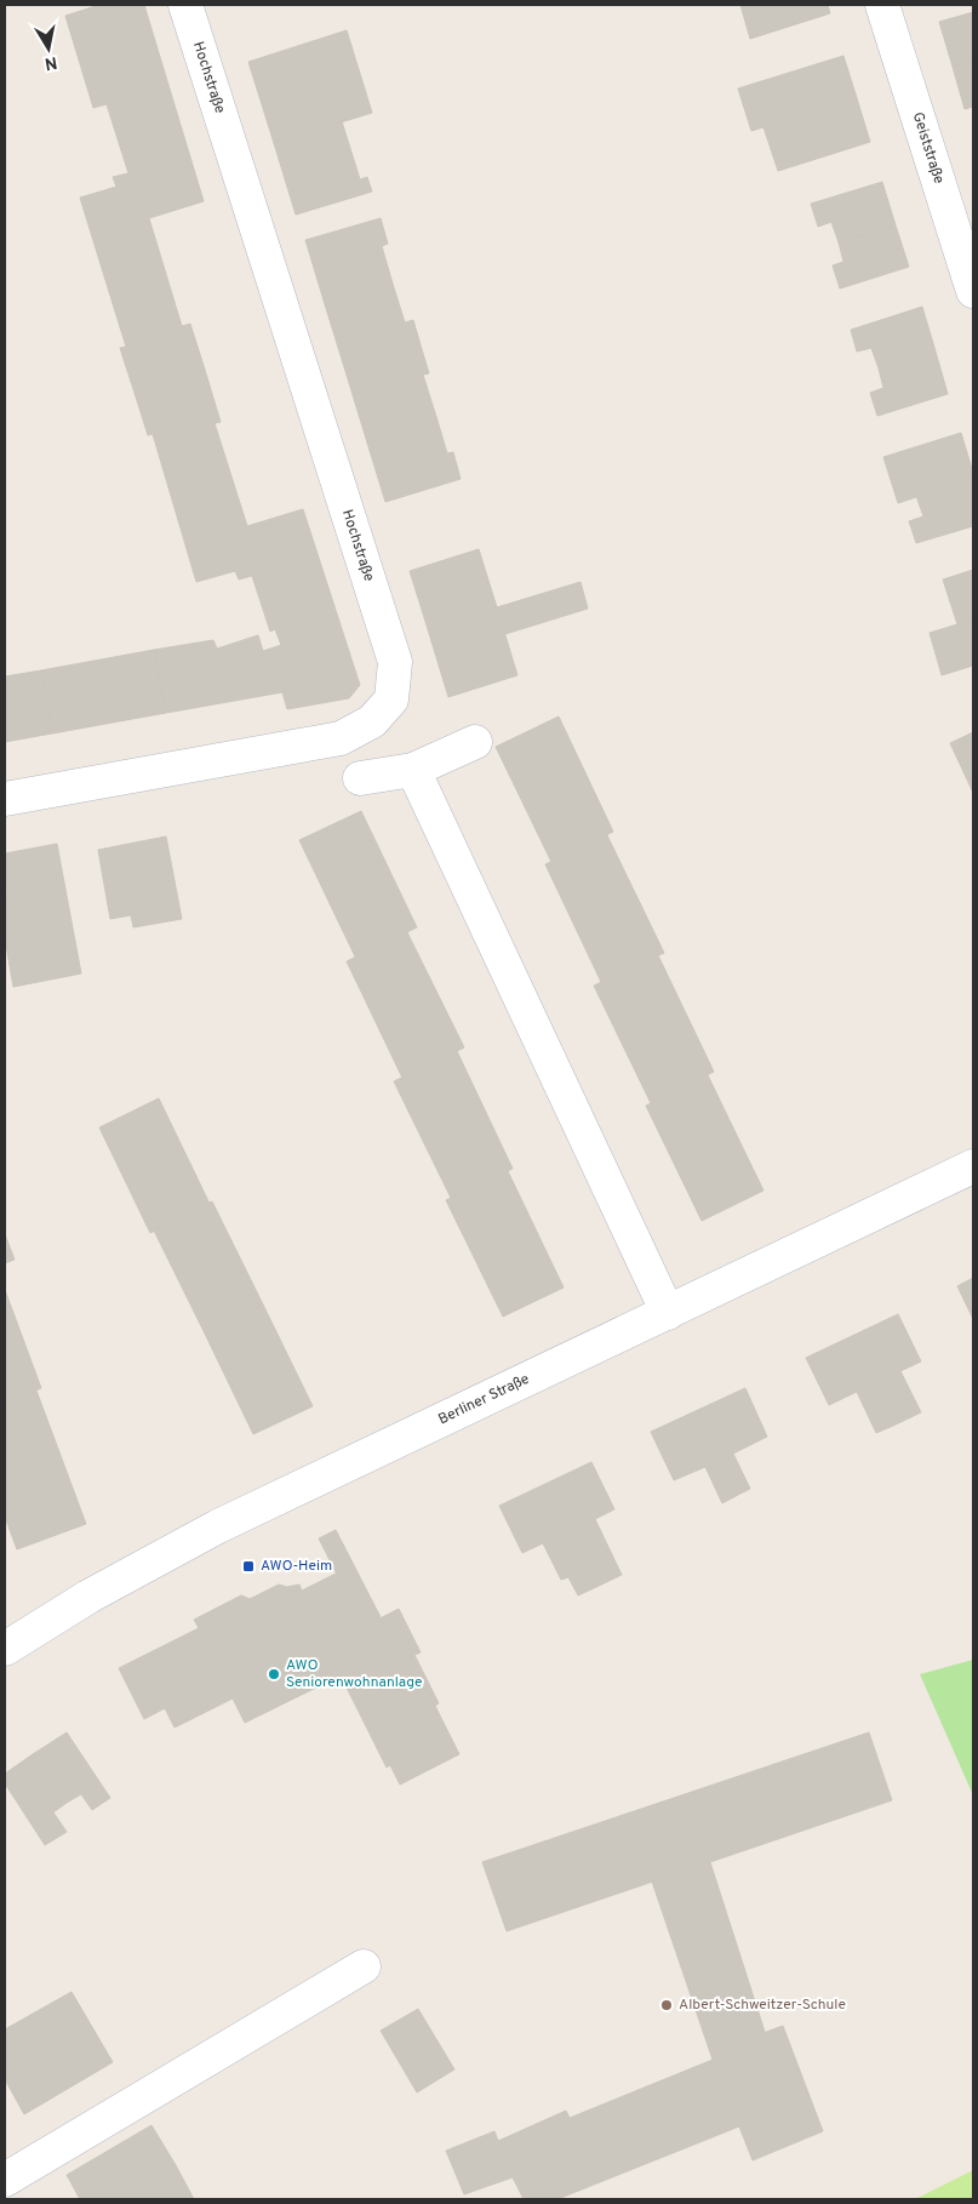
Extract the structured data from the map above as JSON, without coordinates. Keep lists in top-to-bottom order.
{
  "streets": {
    "street": ["Hochstraße", "Geiststraße", "Berliner Straße"]
  },
  "places": {
    "transit": ["AWO-Heim"],
    "other": ["AWO Seniorenwohnanlage", "Albert-Schweitzer-Schule"]
  },
  "north": "bottom"
}
